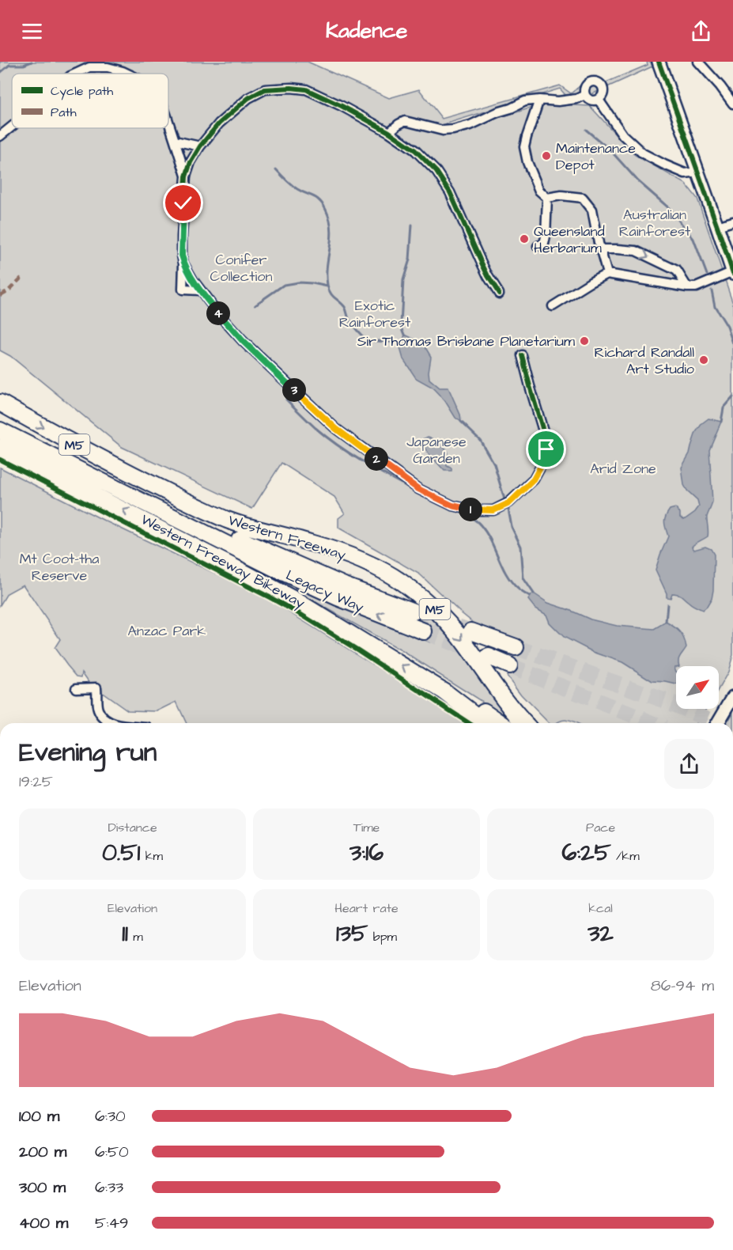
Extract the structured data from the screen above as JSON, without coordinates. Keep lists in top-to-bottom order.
{
  "streets": {
    "highway": ["M5", "Western Freeway", "Legacy Way"],
    "cycle path": ["Western Freeway Bikeway"]
  },
  "parks": [
    "Australian Rainforest",
    "Conifer Collection",
    "Exotic Rainforest",
    "Japanese Garden",
    "Arid Zone",
    "Mt Coot-tha Reserve",
    "Anzac Park"
  ],
  "places": [
    "Maintenance Depot",
    "Queensland Herbarium",
    "Sir Thomas Brisbane Planetarium",
    "Richard Randall Art Studio"
  ],
  "legend": ["Cycle path", "Path"],
  "north": "top right",
  "page": {
    "header": "Kadence",
    "pins": [
      "4",
      "3",
      "2",
      "1"
    ],
    "heading": ["Evening run", "19:25"],
    "stats": [
      ["Distance", "0.51 km"],
      ["Time", "3:16"],
      ["Pace", "6:25 /km"],
      ["Elevation", "11 m"],
      ["Heart rate", "135 bpm"],
      ["kcal", "32"]
    ],
    "chart": ["Elevation", "86–94 m"],
    "list": [
      {
        "name": "100 m",
        "note": "6:30"
      },
      {
        "name": "200 m",
        "note": "6:50"
      },
      {
        "name": "300 m",
        "note": "6:33"
      },
      {
        "name": "400 m",
        "note": "5:49"
      }
    ]
  }
}
